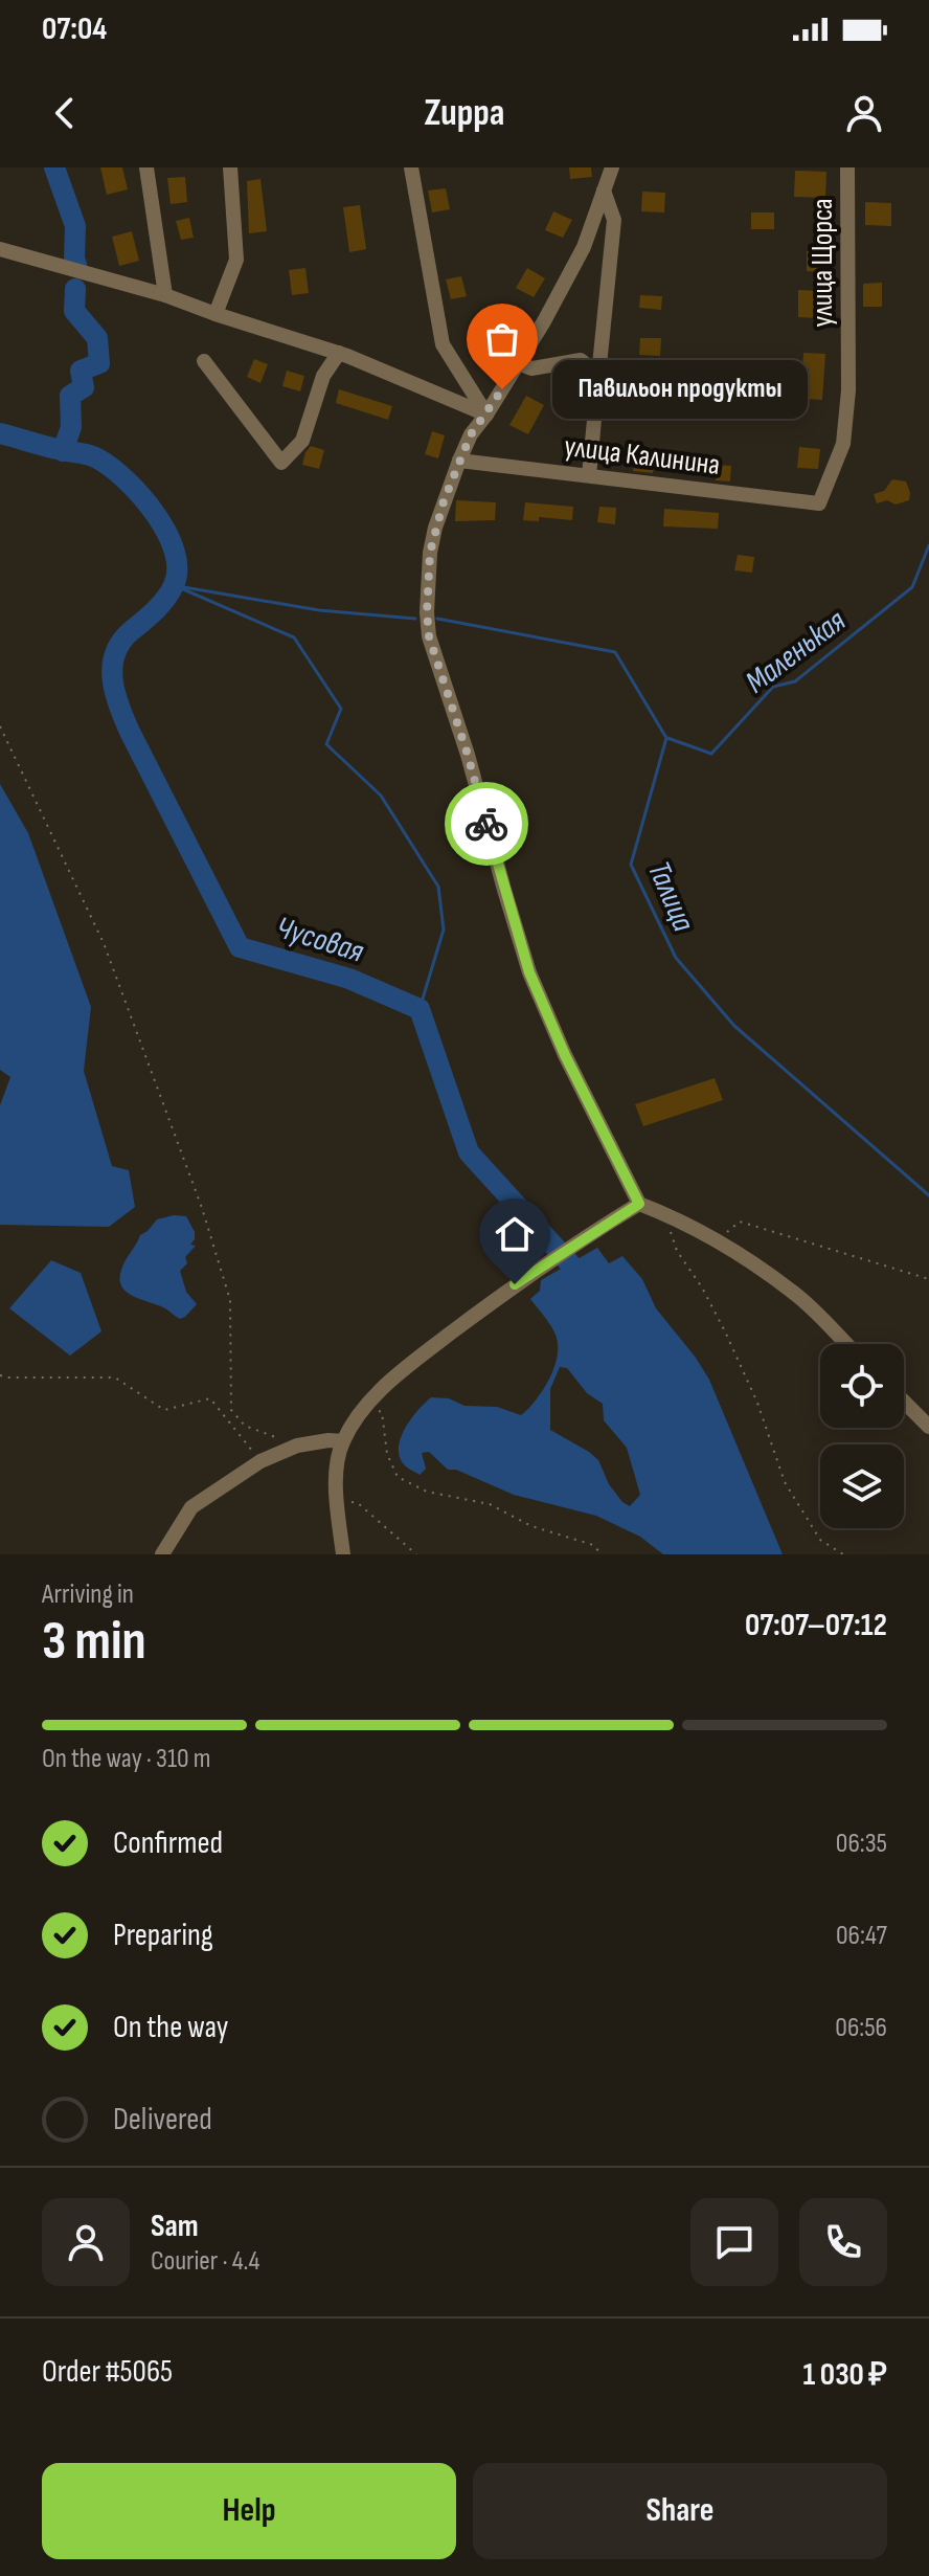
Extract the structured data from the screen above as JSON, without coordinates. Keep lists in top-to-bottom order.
{
  "streets": {
    "street": ["улица Щорса", "улица Калинина"]
  },
  "crossings": [
    ["улица Щорса", "улица Калинина"]
  ],
  "water": ["Маленькая", "Талица", "Чусовая"],
  "places": ["Павильон продукты"],
  "page": {
    "status": "07:04",
    "header": "Zuppa",
    "bubble": "Павильон продукты",
    "heading": ["3 min", "Arriving in", "07:07–07:12"],
    "panel": [
      "Sam",
      "Courier · 4.4",
      "Order #5065",
      "1 030 ₽"
    ],
    "bar": "On the way · 310 m",
    "list": [
      ["Confirmed", "06:35"],
      ["Preparing", "06:47"],
      ["On the way", "06:56"],
      "Delivered"
    ],
    "buttons": ["Help", "Share"]
  }
}
